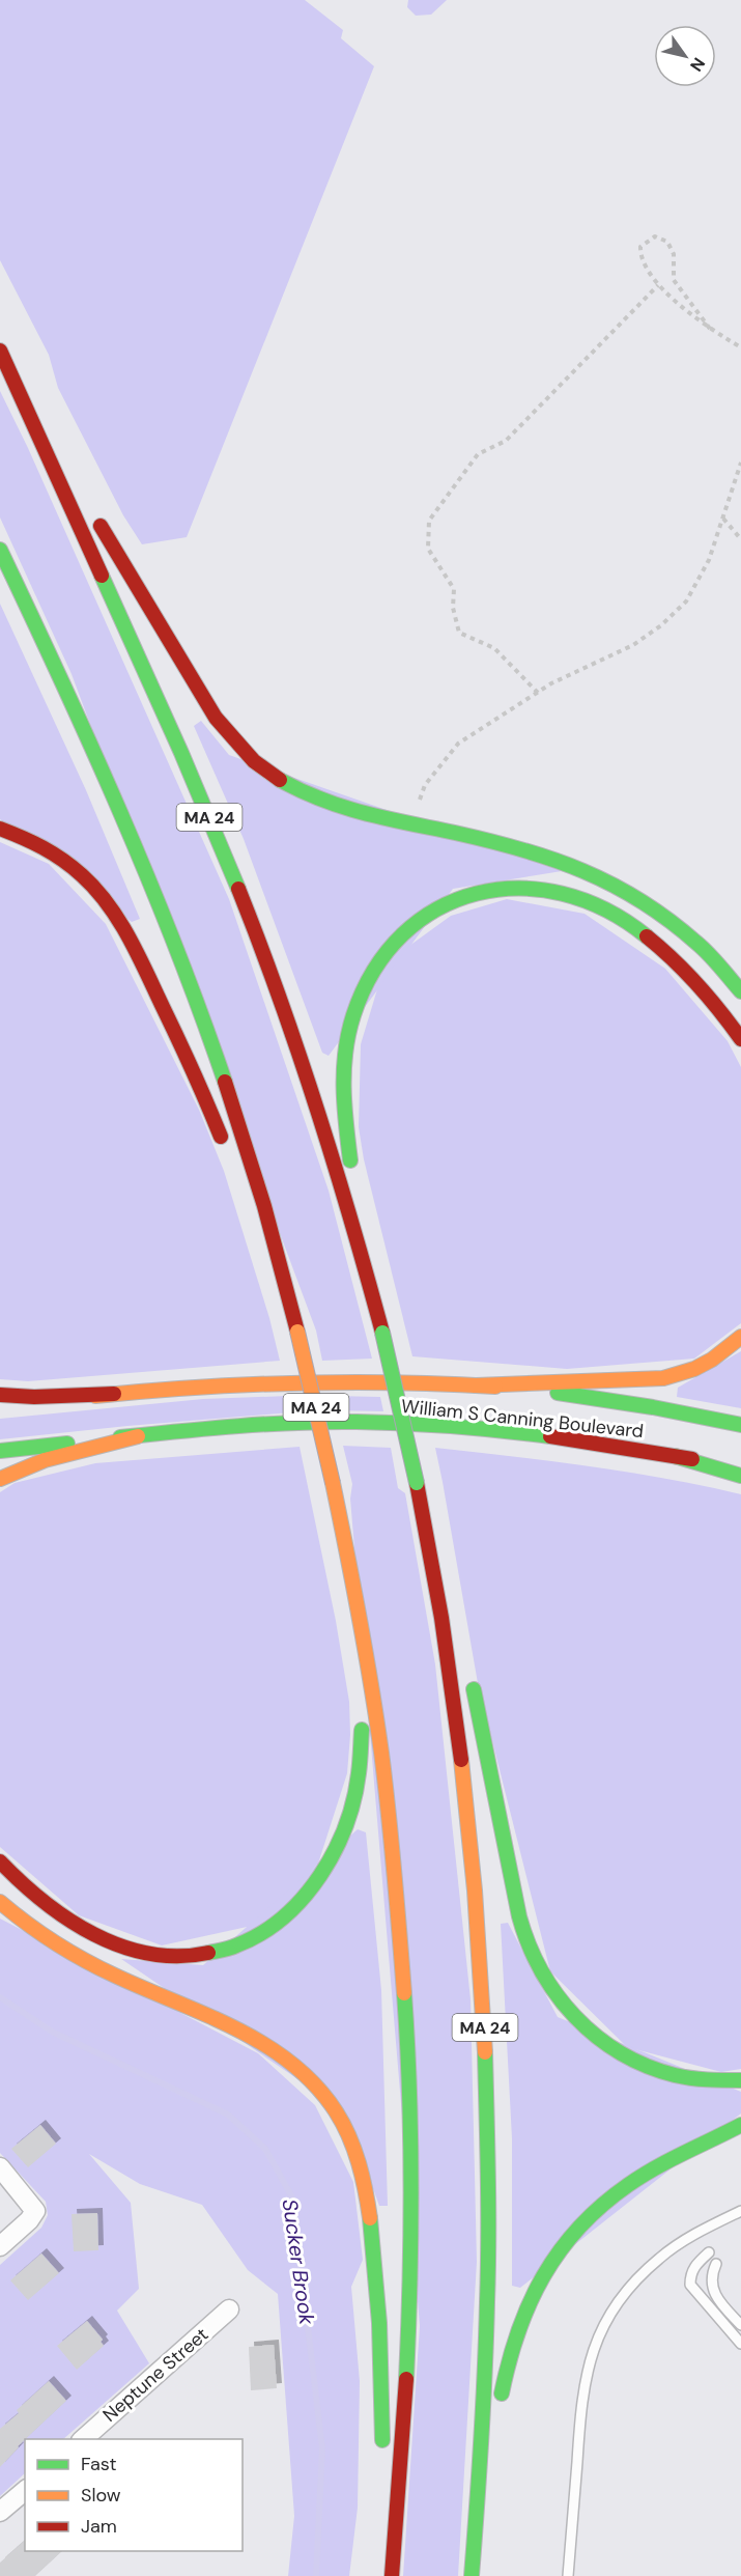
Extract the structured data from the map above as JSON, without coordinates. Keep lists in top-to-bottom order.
{
  "streets": {
    "main road": ["MA 24", "William S Canning Boulevard"],
    "street": ["Neptune Street"]
  },
  "water": ["Sucker Brook"],
  "legend": ["Fast", "Slow", "Jam"],
  "north": "bottom right"
}
